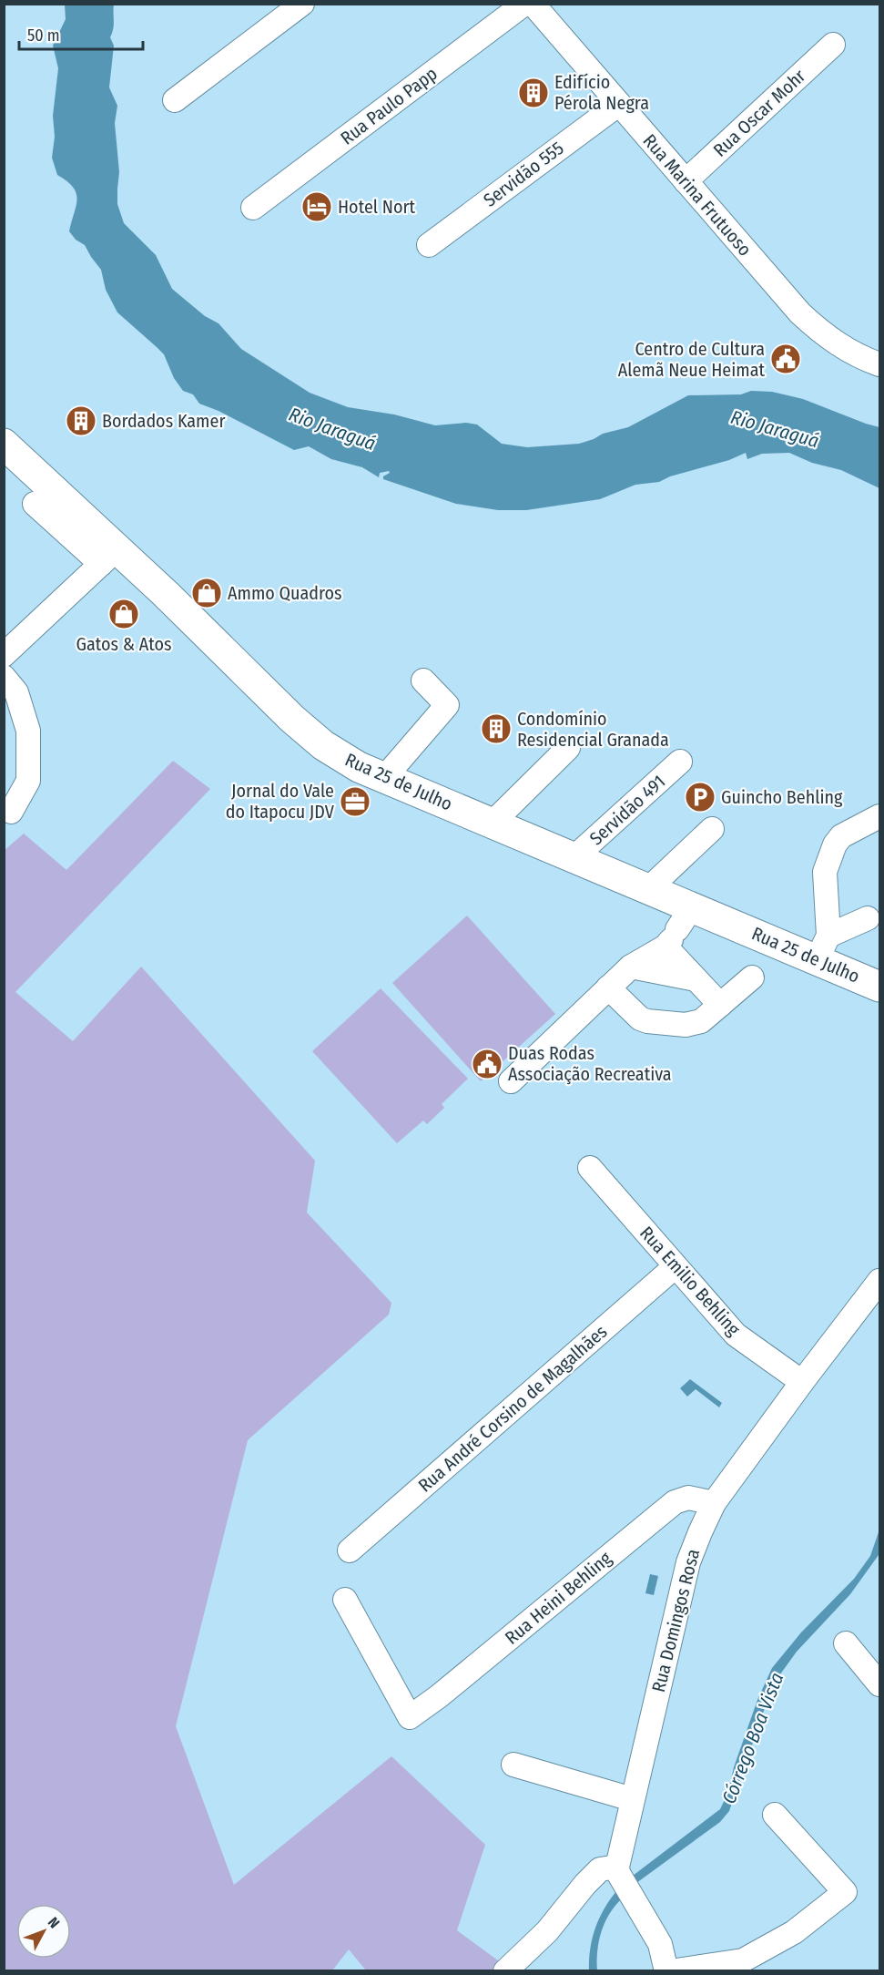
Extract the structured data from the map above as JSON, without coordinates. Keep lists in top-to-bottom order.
{
  "streets": {
    "main road": ["Rua 25 de Julho"],
    "street": [
      "Rua Paulo Papp",
      "Rua Oscar Mohr",
      "Servidão 555",
      "Rua Marina Frutuoso",
      "Servidão 491",
      "Rua Emilio Behling",
      "Rua André Corsino de Magalhães",
      "Rua Heini Behling",
      "Rua Domingos Rosa"
    ]
  },
  "crossings": [
    ["Rua Oscar Mohr", "Rua Marina Frutuoso"],
    ["Servidão 555", "Rua Marina Frutuoso"],
    ["Rua 25 de Julho", "Servidão 491"],
    ["Rua Emilio Behling", "Rua André Corsino de Magalhães"],
    ["Rua Emilio Behling", "Rua Domingos Rosa"],
    ["Rua Heini Behling", "Rua Domingos Rosa"]
  ],
  "water": ["Rio Jaraguá", "Córrego Boa Vista"],
  "places": {
    "building": ["Edifício Pérola Negra", "Bordados Kamer", "Condomínio Residencial Granada"],
    "hotel": ["Hotel Nort"],
    "public building": ["Centro de Cultura Alemã Neue Heimat", "Duas Rodas Associação Recreativa"],
    "shop": ["Ammo Quadros", "Gatos & Atos"],
    "parking": ["Guincho Behling"],
    "office": ["Jornal do Vale do Itapocu JDV"]
  },
  "scale_bar": "50 m",
  "north": "top right"
}
